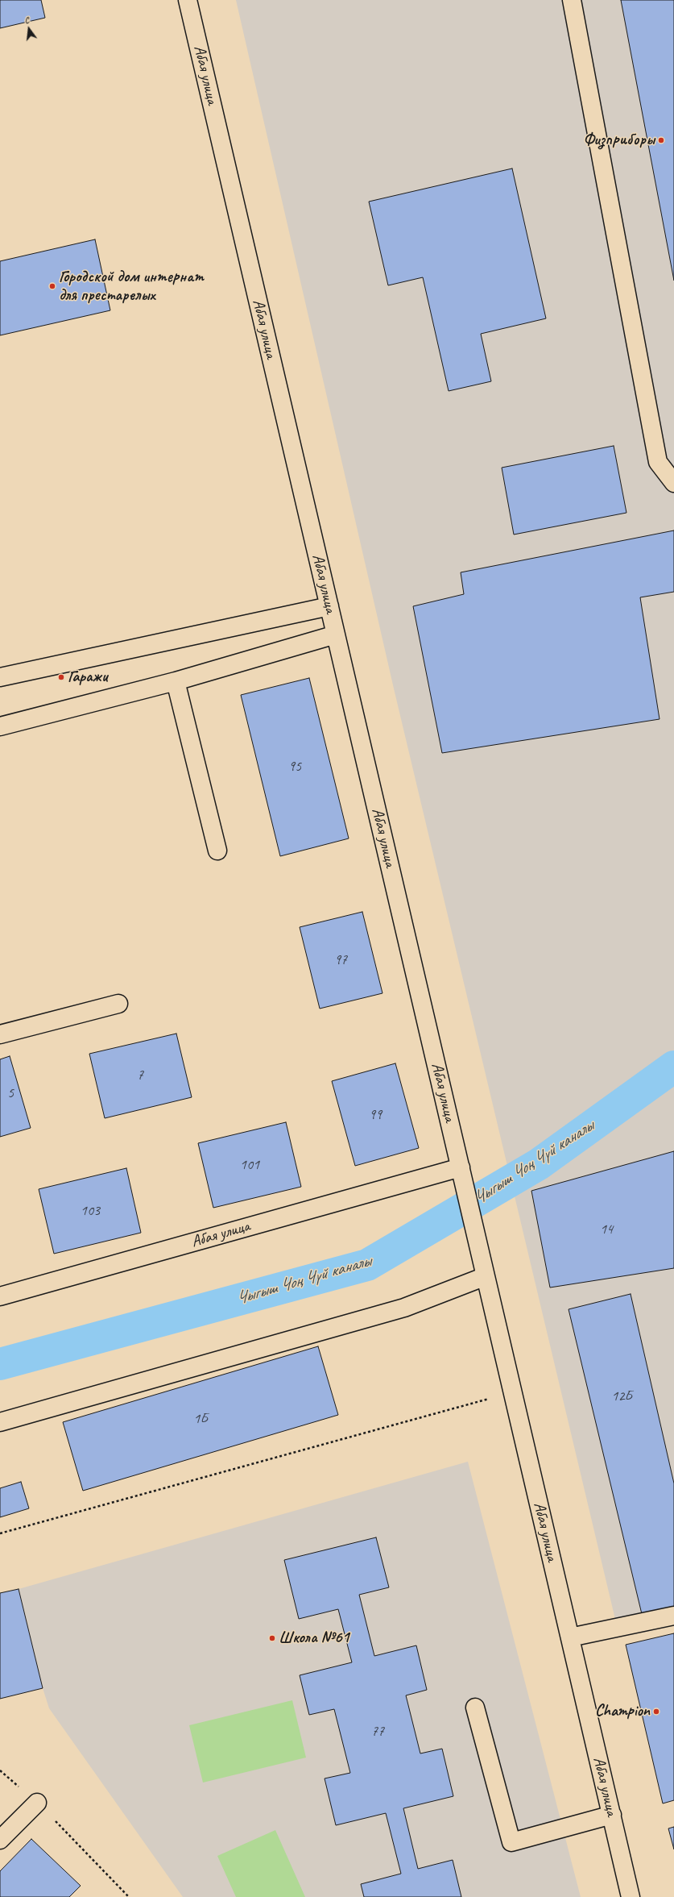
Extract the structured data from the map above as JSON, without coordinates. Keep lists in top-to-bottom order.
{
  "streets": {
    "street": ["Абая улица"]
  },
  "water": ["Чыгыш Чоң Чүй каналы"],
  "places": [
    "Физприборы",
    "Городской дом интернат для престарелых",
    "Гаражи",
    "Школа №61",
    "Champion"
  ],
  "house_numbers": [
    "95",
    "97",
    "7",
    "5",
    "99",
    "101",
    "103",
    "14",
    "12Б",
    "1Б",
    "77"
  ],
  "north": "top"
}
